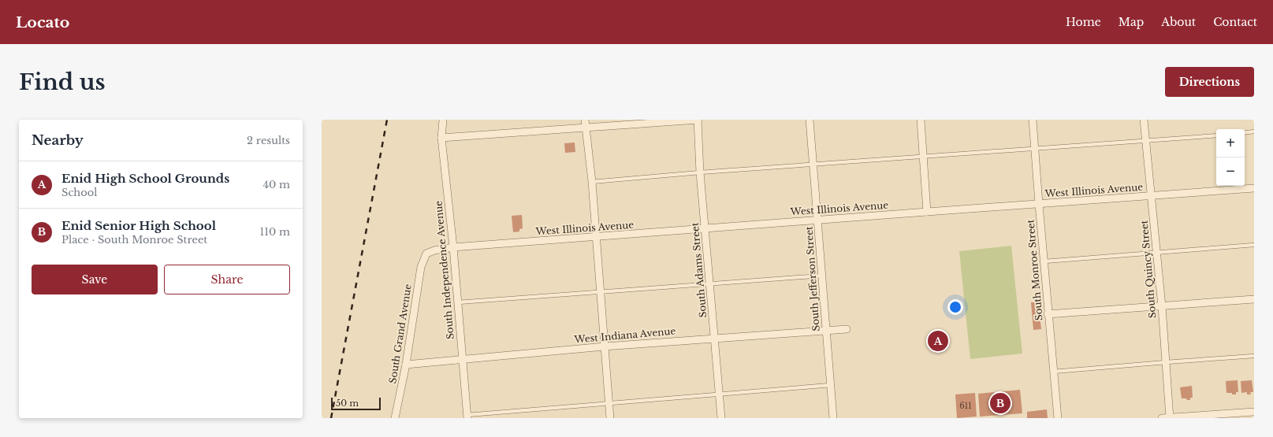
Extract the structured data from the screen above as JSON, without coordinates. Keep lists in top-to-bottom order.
{
  "streets": {
    "street": [
      "West Illinois Avenue",
      "South Quincy Street",
      "South Independence Avenue",
      "South Adams Street",
      "South Monroe Street",
      "South Jefferson Street",
      "South Grand Avenue",
      "West Indiana Avenue"
    ]
  },
  "crossings": [
    ["West Illinois Avenue", "South Quincy Street"],
    ["West Illinois Avenue", "South Independence Avenue"],
    ["West Illinois Avenue", "South Adams Street"],
    ["West Illinois Avenue", "South Monroe Street"],
    ["West Illinois Avenue", "South Jefferson Street"],
    ["West Illinois Avenue", "South Grand Avenue"],
    ["South Independence Avenue", "West Indiana Avenue"],
    ["South Adams Street", "West Indiana Avenue"],
    ["South Jefferson Street", "West Indiana Avenue"],
    ["South Grand Avenue", "West Indiana Avenue"]
  ],
  "house_numbers": ["611"],
  "scale_bar": "50 m",
  "page": {
    "header": "Locato",
    "nav": [
      "Home",
      "Map",
      "About",
      "Contact"
    ],
    "buttons": [
      "Directions",
      ["Save", "Share"]
    ],
    "title": "Find us",
    "heading": ["Nearby", "2 results"],
    "map_buttons": ["+", "−"],
    "list": [
      {
        "mark": "A",
        "name": "Enid High School Grounds",
        "note": "School",
        "value": "40 m"
      },
      {
        "mark": "B",
        "name": "Enid Senior High School",
        "note": "Place · South Monroe Street",
        "value": "110 m"
      }
    ],
    "pins": ["A", "B"],
    "scale": "50 m"
  }
}
